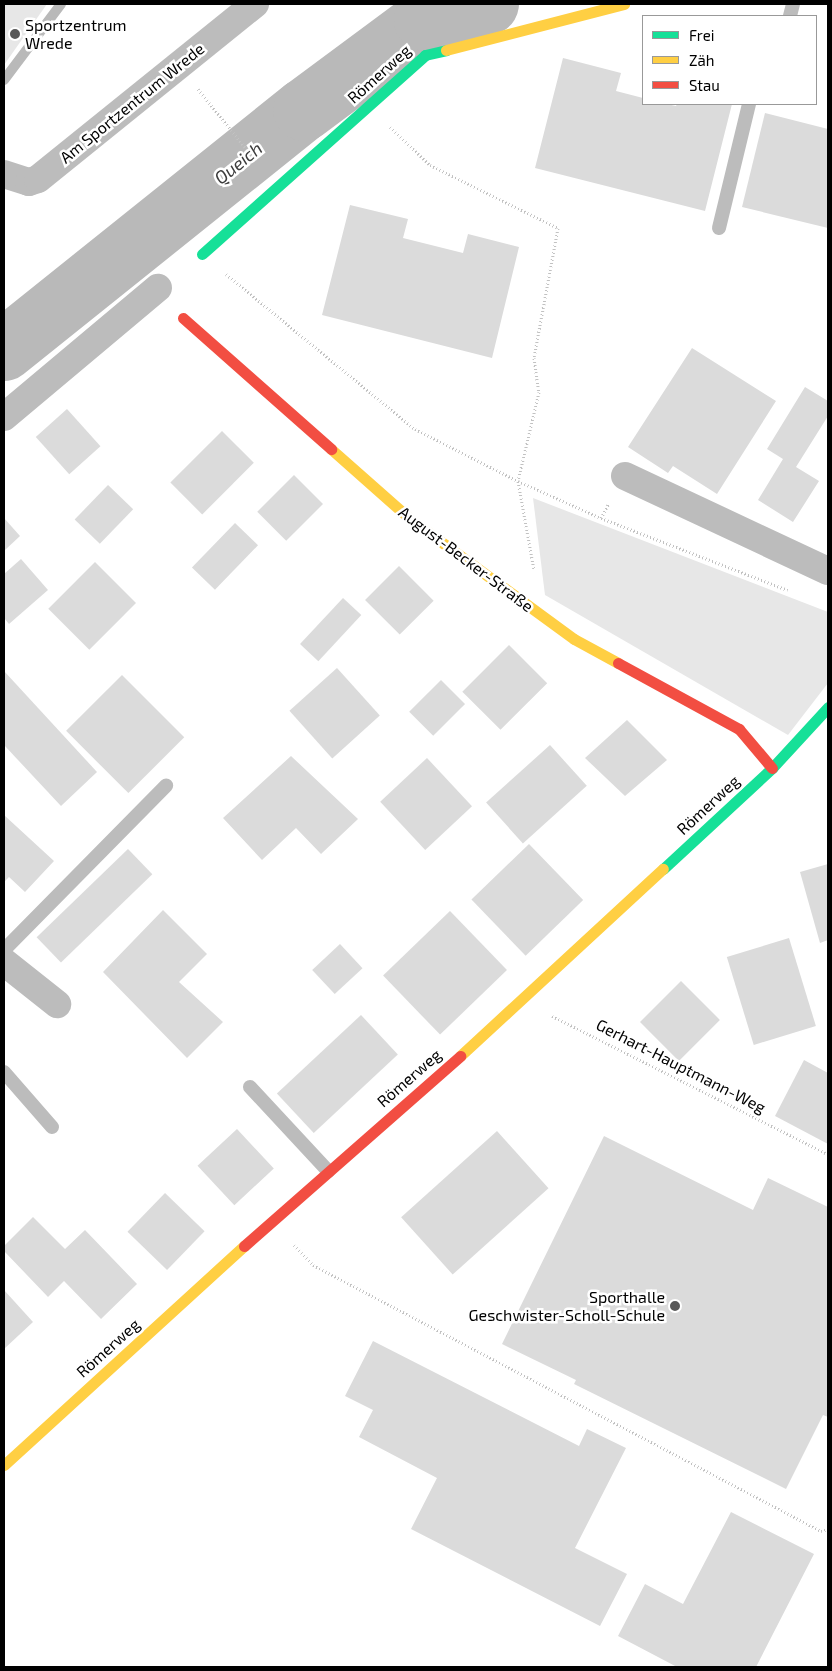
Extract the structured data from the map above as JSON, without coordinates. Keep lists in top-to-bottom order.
{
  "streets": {
    "street": ["Römerweg", "Am Sportzentrum Wrede", "August-Becker-Straße"],
    "path": ["Gerhart-Hauptmann-Weg"]
  },
  "crossings": [
    ["Römerweg", "August-Becker-Straße"],
    ["Römerweg", "Gerhart-Hauptmann-Weg"]
  ],
  "water": ["Queich"],
  "places": ["Sportzentrum Wrede", "Sporthalle Geschwister-Scholl-Schule"],
  "legend": ["Frei", "Zäh", "Stau"]
}
